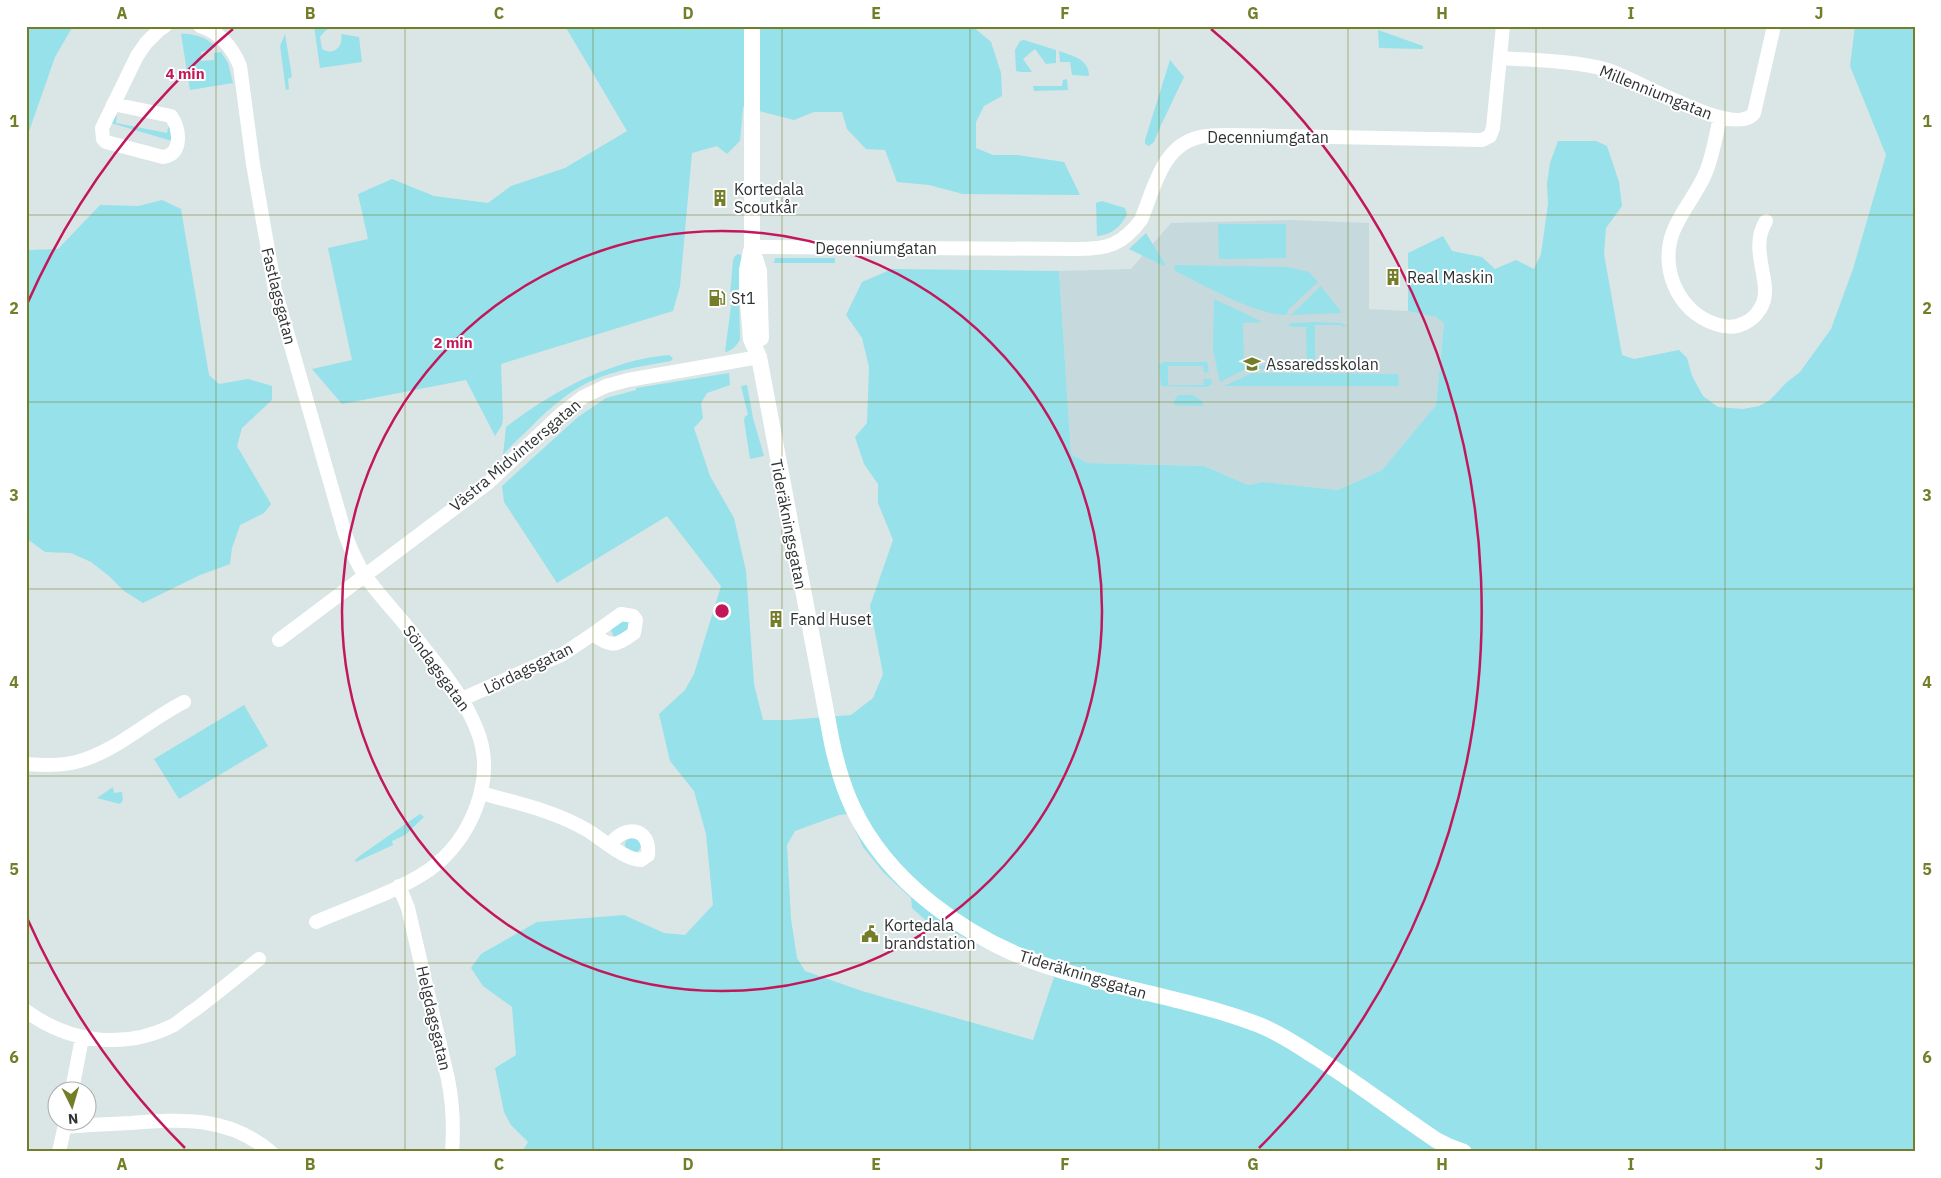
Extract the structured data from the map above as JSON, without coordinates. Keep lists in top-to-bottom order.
{
  "streets": {
    "street": [
      "Millenniumgatan",
      "Decenniumgatan",
      "Fastlagsgatan",
      "Västra Midvintersgatan",
      "Tideräkningsgatan",
      "Söndagsgatan",
      "Lördagsgatan",
      "Helgdagsgatan"
    ]
  },
  "crossings": [
    ["Millenniumgatan", "Decenniumgatan"],
    ["Decenniumgatan", "Tideräkningsgatan"],
    ["Fastlagsgatan", "Västra Midvintersgatan"],
    ["Fastlagsgatan", "Söndagsgatan"],
    ["Västra Midvintersgatan", "Tideräkningsgatan"],
    ["Västra Midvintersgatan", "Söndagsgatan"],
    ["Söndagsgatan", "Lördagsgatan"],
    ["Söndagsgatan", "Helgdagsgatan"]
  ],
  "places": {
    "building": ["Kortedala Scoutkår", "Real Maskin", "Fand Huset"],
    "fuel station": ["St1"],
    "school or university": ["Assaredsskolan"],
    "public building": ["Kortedala brandstation"]
  },
  "north": "bottom",
  "grid": {
    "columns": [
      "A",
      "B",
      "C",
      "D",
      "E",
      "F",
      "G",
      "H",
      "I",
      "J"
    ],
    "rows": [
      "1",
      "2",
      "3",
      "4",
      "5",
      "6"
    ]
  },
  "rings": ["4 min", "2 min"]
}
